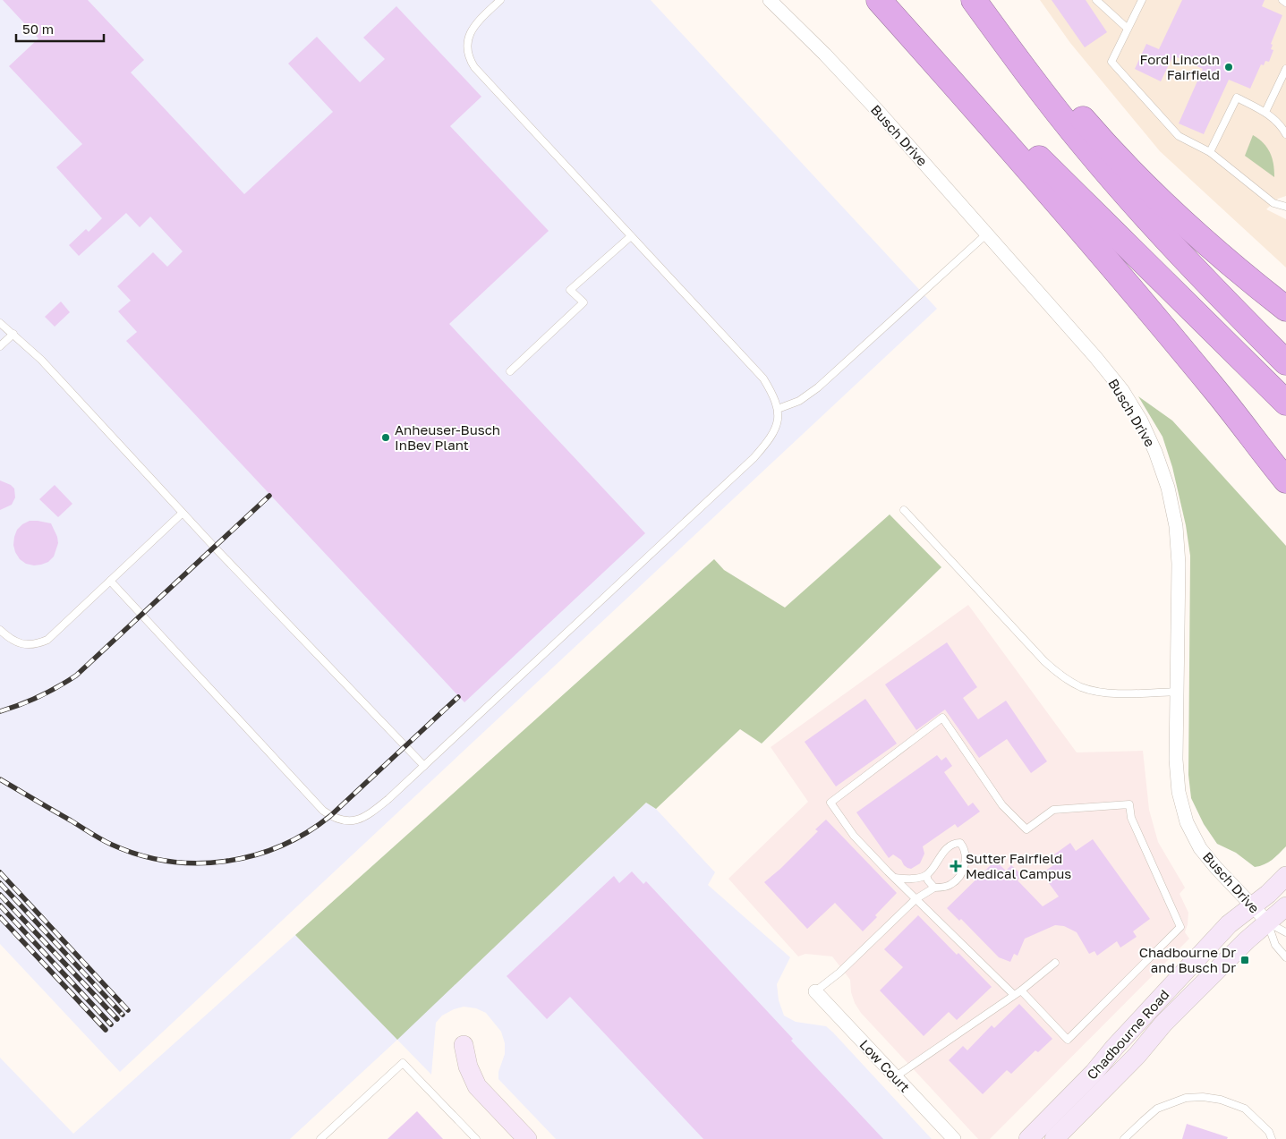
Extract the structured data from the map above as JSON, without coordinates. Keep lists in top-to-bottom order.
{
  "streets": {
    "main road": ["Chadbourne Road"],
    "street": ["Busch Drive", "Low Court"]
  },
  "crossings": [
    ["Busch Drive", "Chadbourne Road"]
  ],
  "places": {
    "other": ["Ford Lincoln Fairfield", "Anheuser-Busch InBev Plant"],
    "health": ["Sutter Fairfield Medical Campus"],
    "transit": ["Chadbourne Dr and Busch Dr"]
  },
  "scale_bar": "50 m"
}
